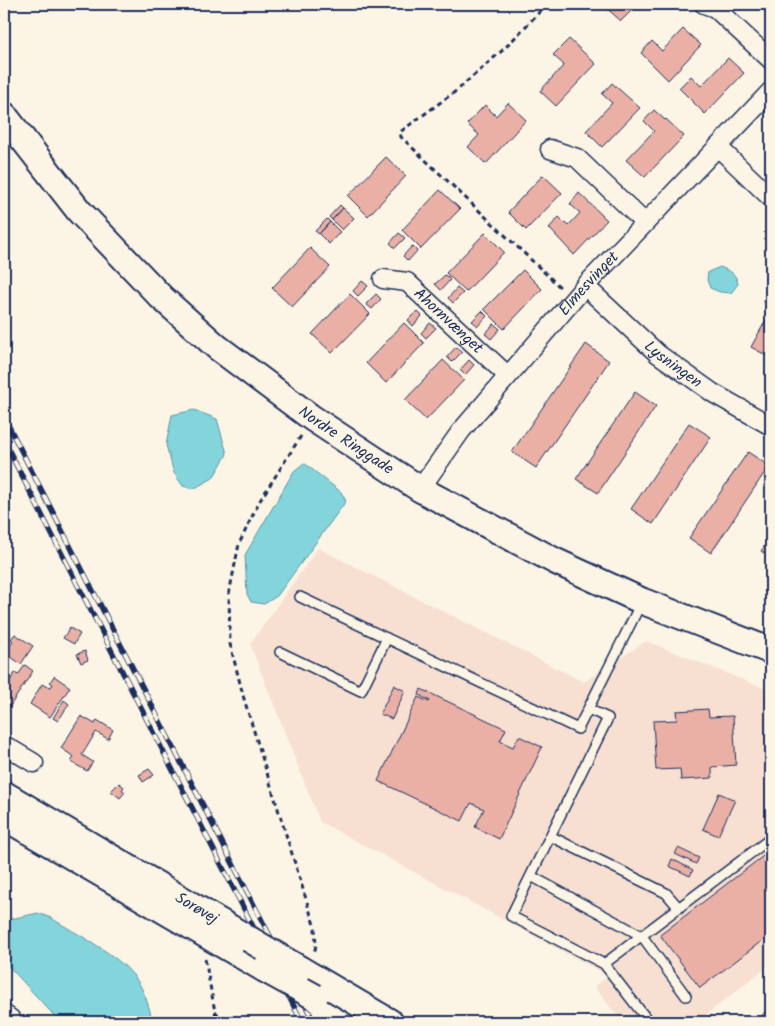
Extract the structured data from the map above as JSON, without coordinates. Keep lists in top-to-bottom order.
{
  "streets": {
    "street": [
      "Elmesvinget",
      "Ahornvænget",
      "Lysningen",
      "Nordre Ringgade",
      "Sorøvej"
    ]
  },
  "crossings": [
    ["Elmesvinget", "Ahornvænget"],
    ["Elmesvinget", "Lysningen"],
    ["Elmesvinget", "Nordre Ringgade"]
  ]
}
